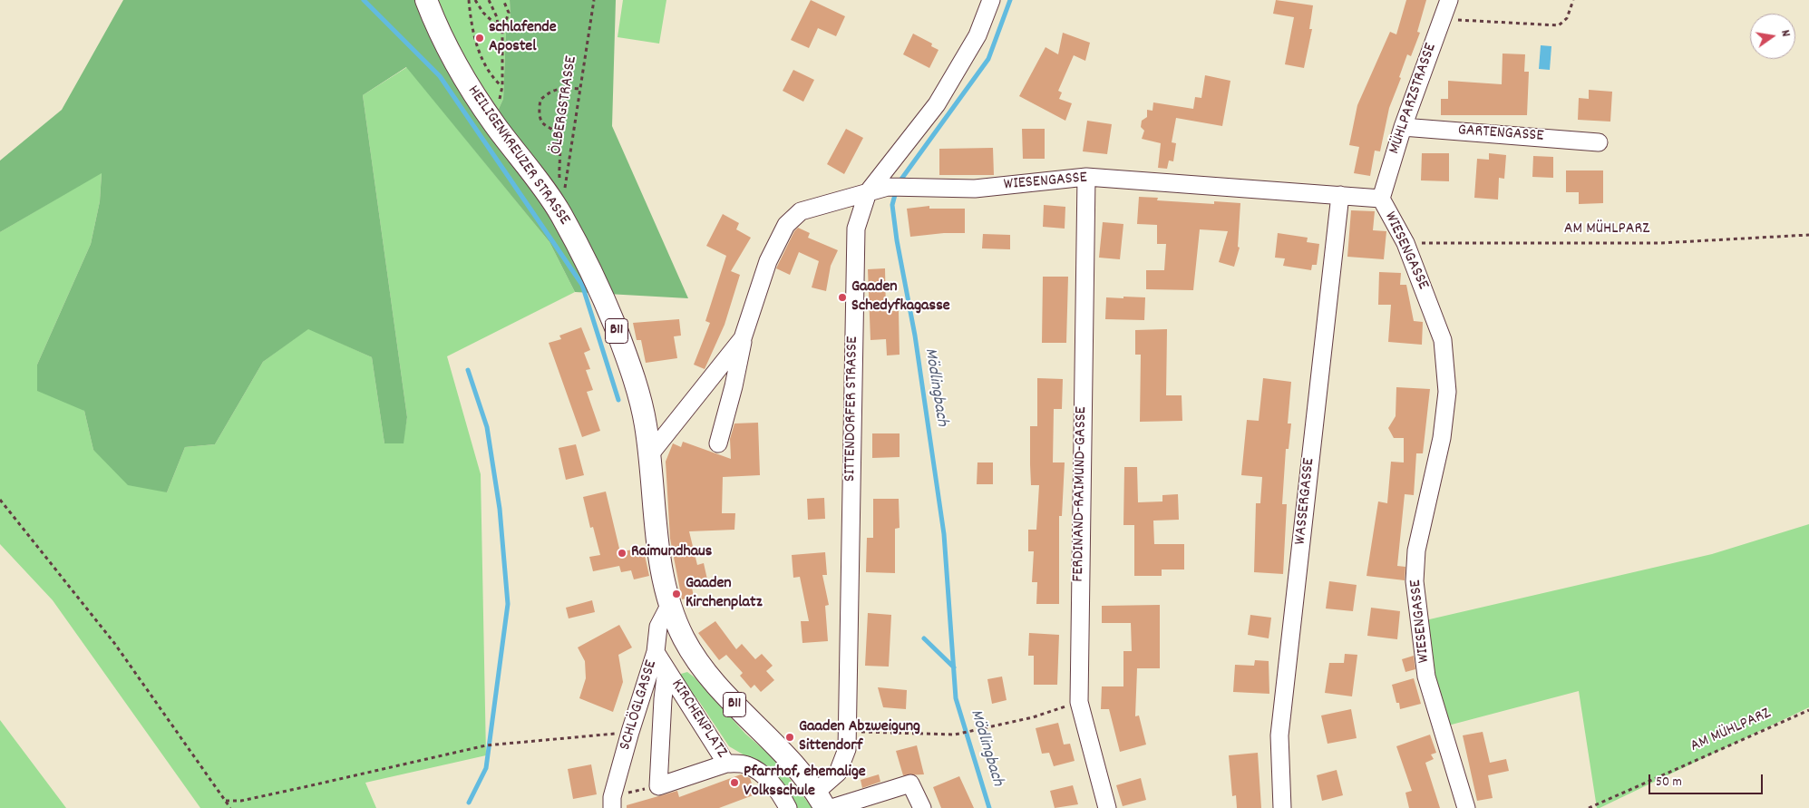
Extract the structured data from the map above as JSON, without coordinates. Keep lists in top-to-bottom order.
{
  "streets": {
    "main road": ["HEILIGENKREUZER STRASSE", "B11", "KIRCHENPLATZ"],
    "street": [
      "MÜHLPARZSTRASSE",
      "GARTENGASSE",
      "WIESENGASSE",
      "SITTENDORFER STRASSE",
      "FERDINAND-RAIMUND-GASSE",
      "WASSERGASSE",
      "SCHLÖGLGASSE"
    ],
    "path": ["ÖLBERGSTRASSE", "AM MÜHLPARZ"]
  },
  "crossings": [
    ["MÜHLPARZSTRASSE", "GARTENGASSE"],
    ["MÜHLPARZSTRASSE", "WIESENGASSE"],
    ["HEILIGENKREUZER STRASSE", "SCHLÖGLGASSE"],
    ["HEILIGENKREUZER STRASSE", "KIRCHENPLATZ"],
    ["WIESENGASSE", "AM MÜHLPARZ"],
    ["WIESENGASSE", "SITTENDORFER STRASSE"],
    ["WIESENGASSE", "FERDINAND-RAIMUND-GASSE"],
    ["WIESENGASSE", "WASSERGASSE"],
    ["SITTENDORFER STRASSE", "KIRCHENPLATZ"],
    ["SCHLÖGLGASSE", "KIRCHENPLATZ"]
  ],
  "water": ["Mödlingbach"],
  "places": [
    "schlafende Apostel",
    "Gaaden Schedyfkagasse",
    "Raimundhaus",
    "Gaaden Kirchenplatz",
    "Gaaden Abzweigung Sittendorf",
    "Pfarrhof, ehemalige Volksschule"
  ],
  "scale_bar": "50 m",
  "north": "right"
}
